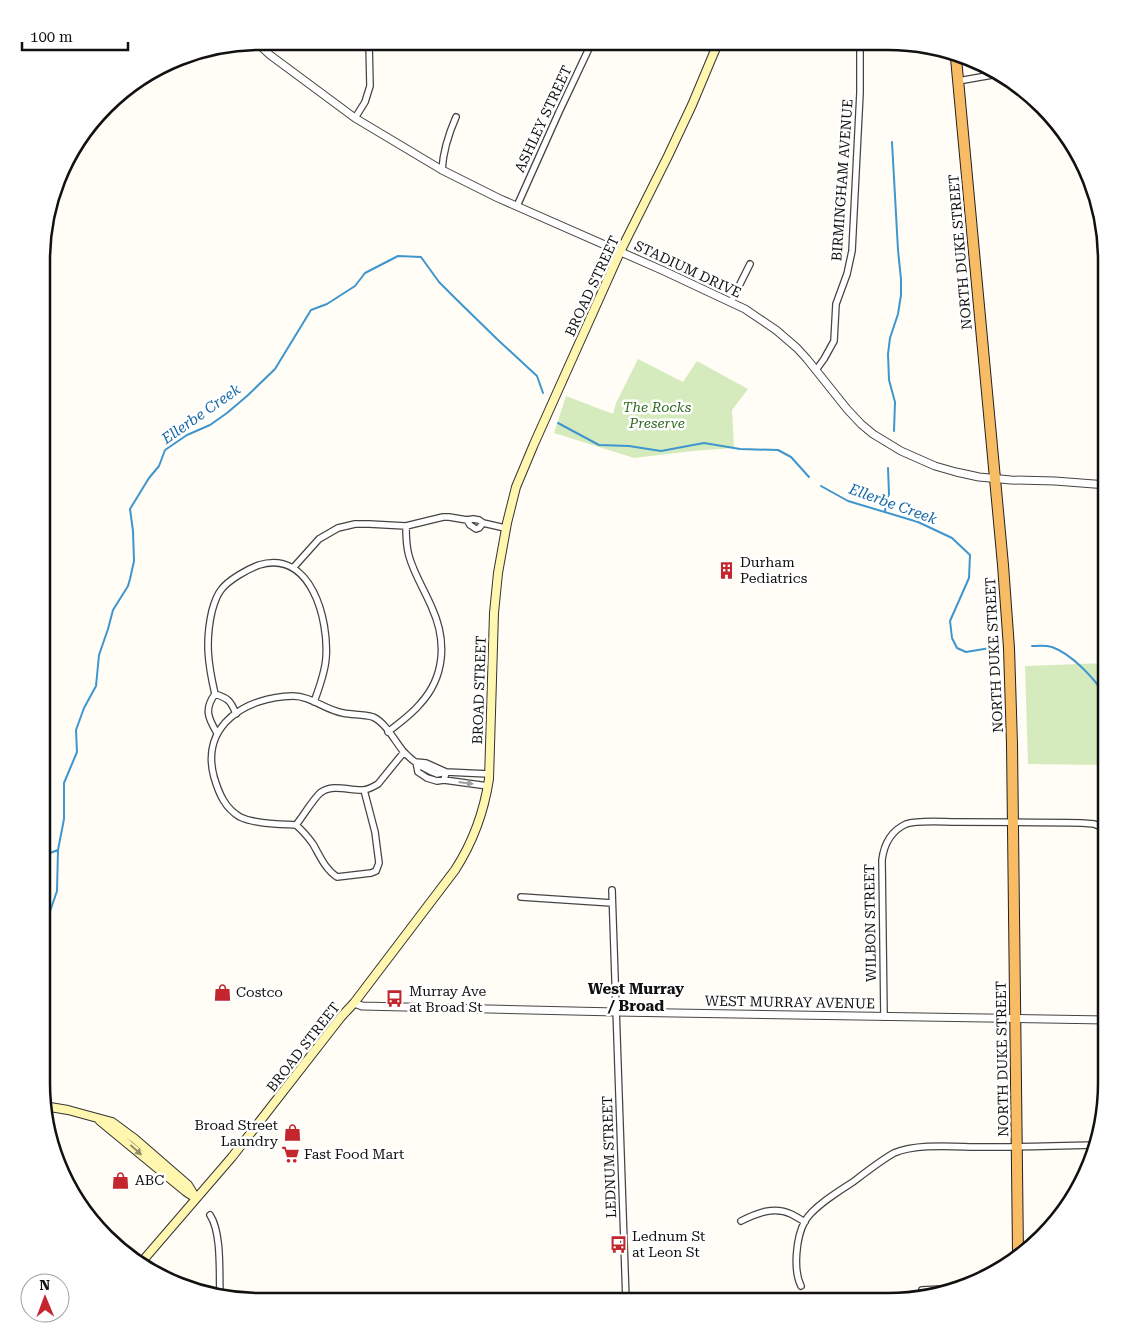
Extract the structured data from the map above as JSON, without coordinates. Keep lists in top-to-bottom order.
{
  "streets": {
    "highway": ["NORTH DUKE STREET"],
    "main road": ["BROAD STREET"],
    "street": [
      "ASHLEY STREET",
      "BIRMINGHAM AVENUE",
      "STADIUM DRIVE",
      "WILBON STREET",
      "WEST MURRAY AVENUE",
      "LEDNUM STREET"
    ]
  },
  "crossings": [
    ["ASHLEY STREET", "STADIUM DRIVE"],
    ["BIRMINGHAM AVENUE", "STADIUM DRIVE"],
    ["NORTH DUKE STREET", "STADIUM DRIVE"],
    ["NORTH DUKE STREET", "WILBON STREET"],
    ["NORTH DUKE STREET", "WEST MURRAY AVENUE"],
    ["STADIUM DRIVE", "BROAD STREET"],
    ["BROAD STREET", "WEST MURRAY AVENUE"],
    ["WILBON STREET", "WEST MURRAY AVENUE"],
    ["WEST MURRAY AVENUE", "LEDNUM STREET"]
  ],
  "districts": ["West Murray / Broad"],
  "water": ["Ellerbe Creek"],
  "parks": ["The Rocks Preserve"],
  "places": {
    "building": ["Durham Pediatrics"],
    "shop": ["Costco", "Broad Street Laundry", "ABC"],
    "bus stop": ["Murray Ave at Broad St", "Lednum St at Leon St"],
    "supermarket": ["Fast Food Mart"]
  },
  "scale_bar": "100 m",
  "north": "top"
}
